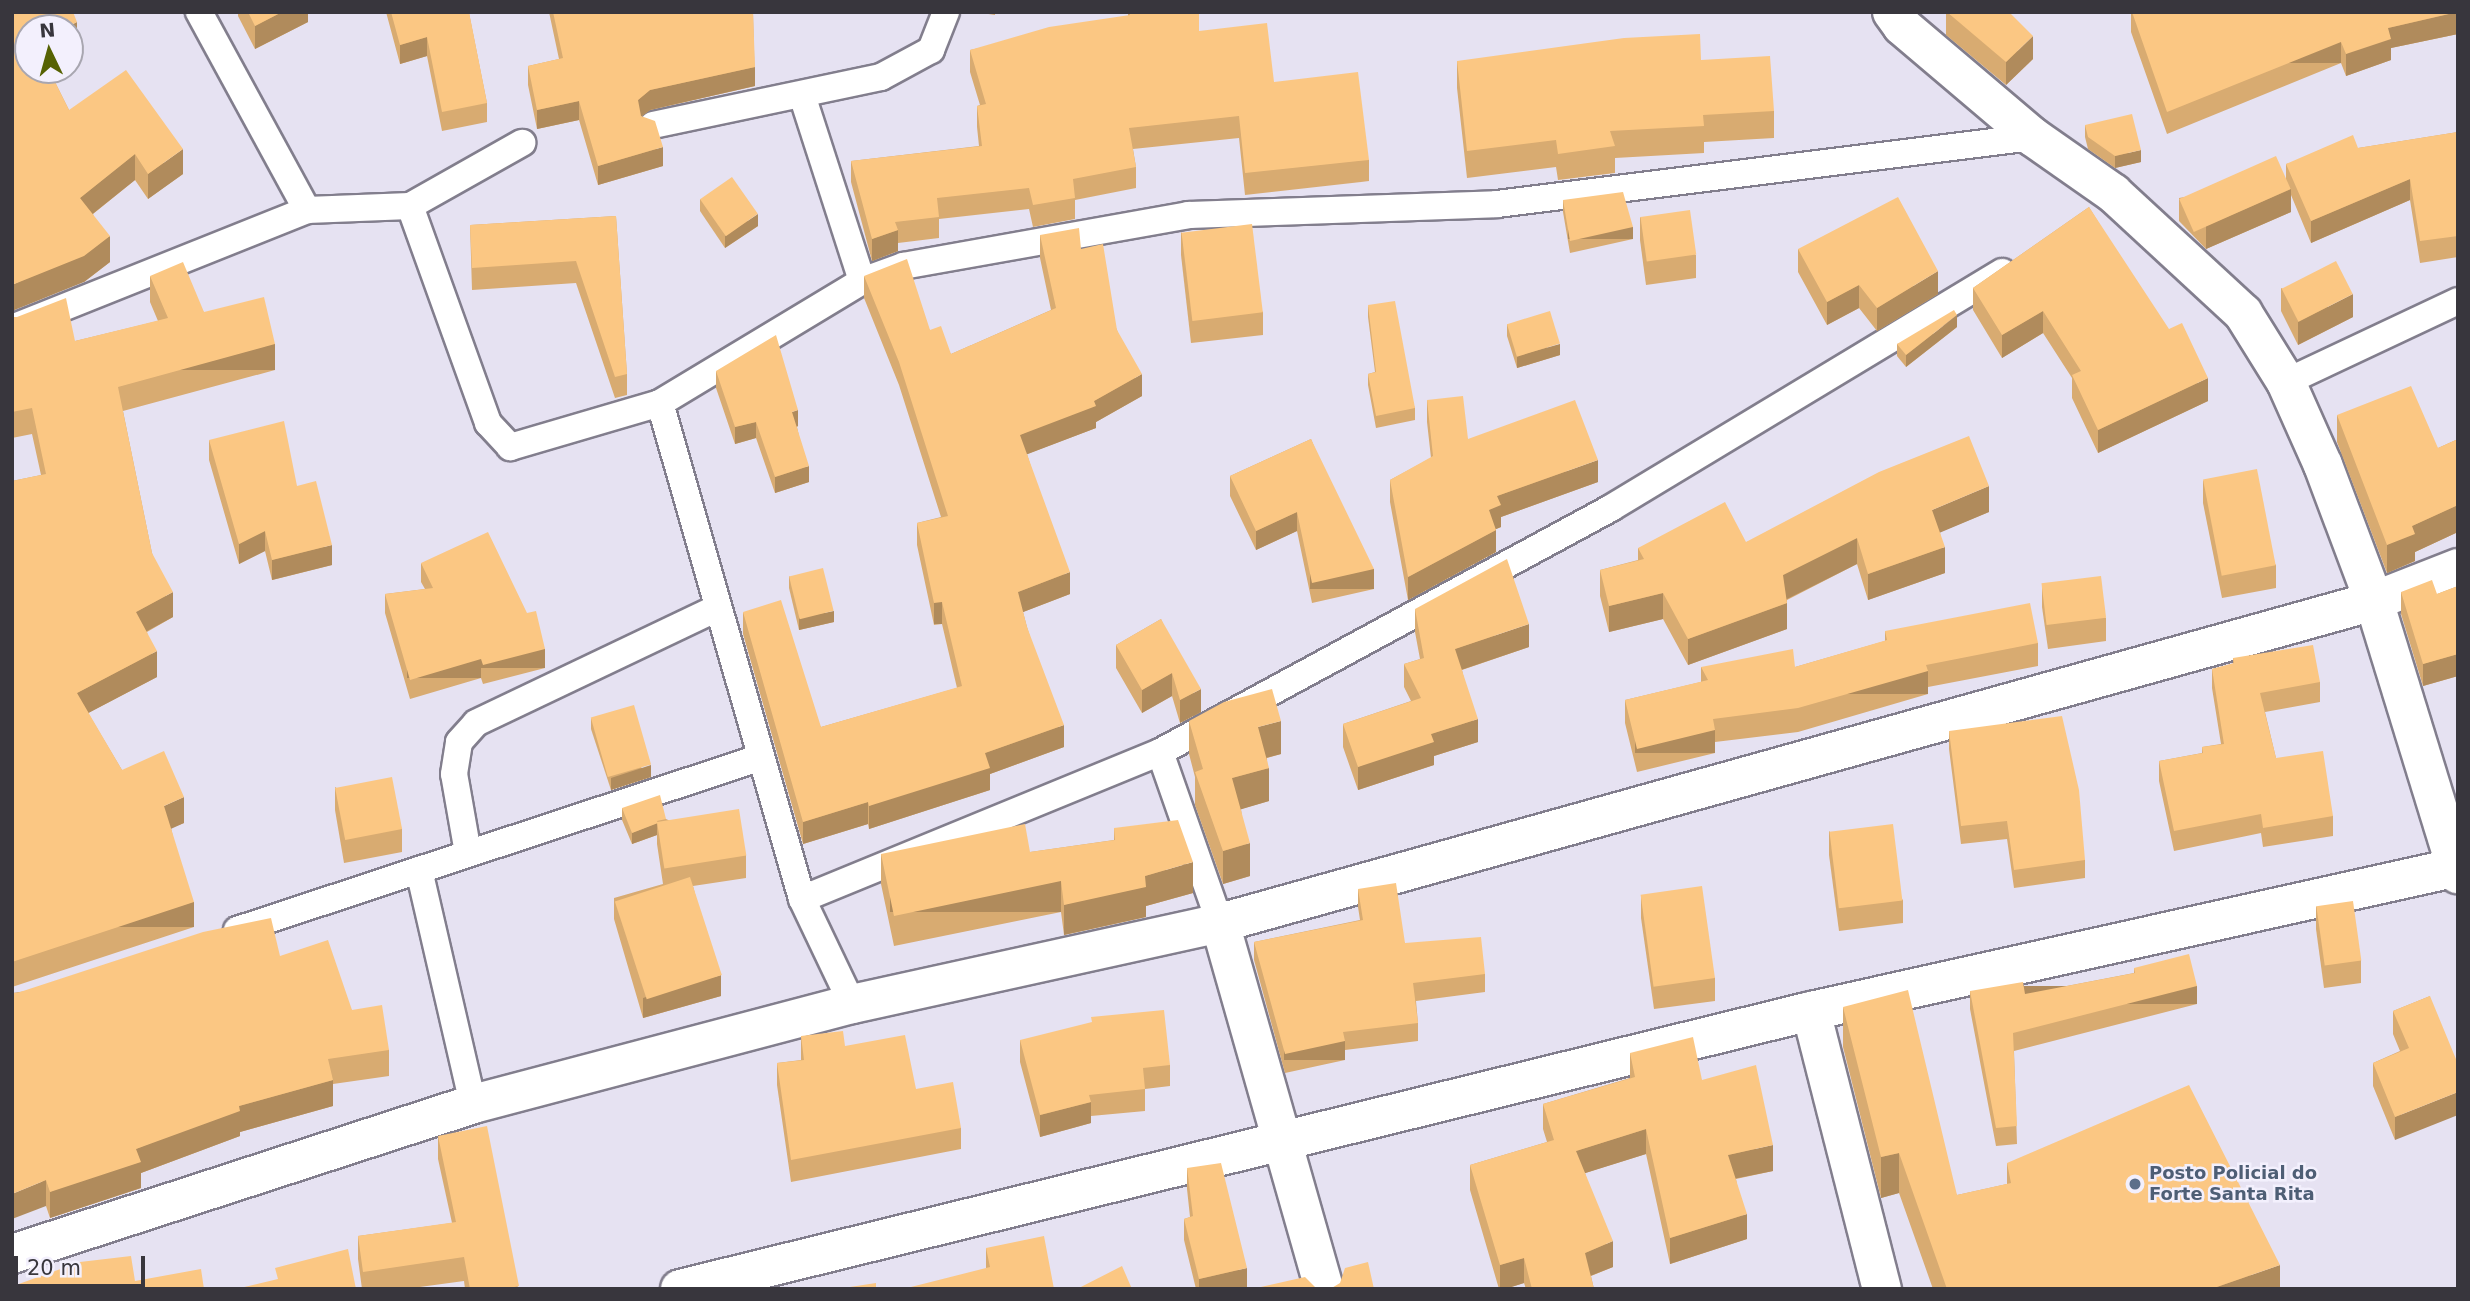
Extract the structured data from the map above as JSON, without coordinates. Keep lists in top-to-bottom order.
{
  "places": ["Posto Policial do Forte Santa Rita"],
  "scale_bar": "20 m",
  "north": "top"
}
